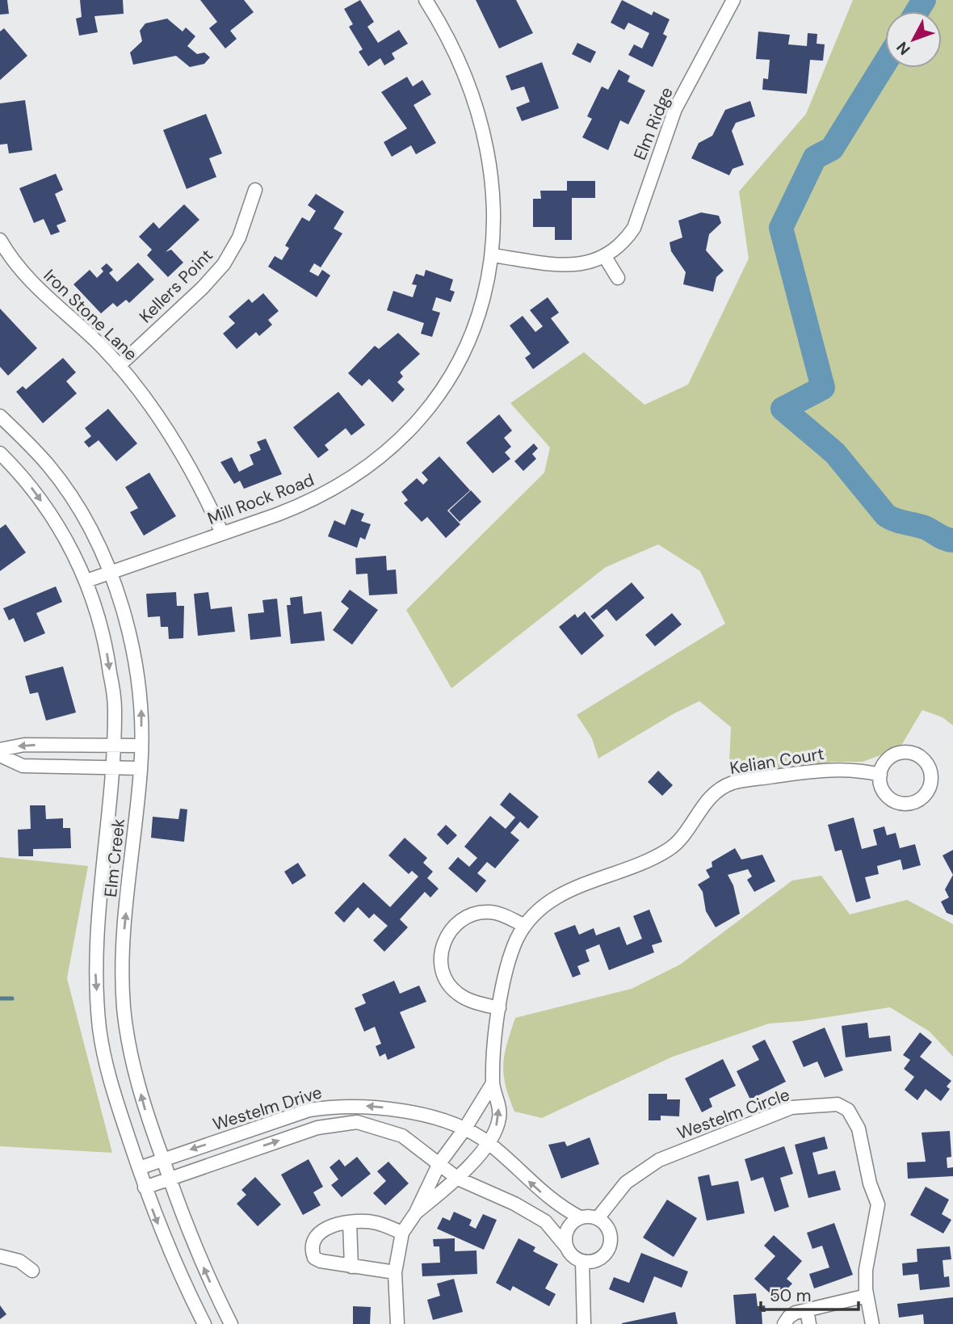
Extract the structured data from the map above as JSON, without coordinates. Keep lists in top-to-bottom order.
{
  "streets": {
    "street": [
      "Elm Ridge",
      "Kellers Point",
      "Iron Stone Lane",
      "Mill Rock Road",
      "Kelian Court",
      "Elm Creek",
      "Westelm Drive",
      "Westelm Circle"
    ]
  },
  "crossings": [
    ["Elm Ridge", "Mill Rock Road"],
    ["Kellers Point", "Iron Stone Lane"],
    ["Iron Stone Lane", "Mill Rock Road"],
    ["Mill Rock Road", "Elm Creek"],
    ["Kelian Court", "Westelm Drive"],
    ["Elm Creek", "Westelm Drive"],
    ["Westelm Drive", "Westelm Circle"]
  ],
  "scale_bar": "50 m",
  "north": "bottom left"
}
